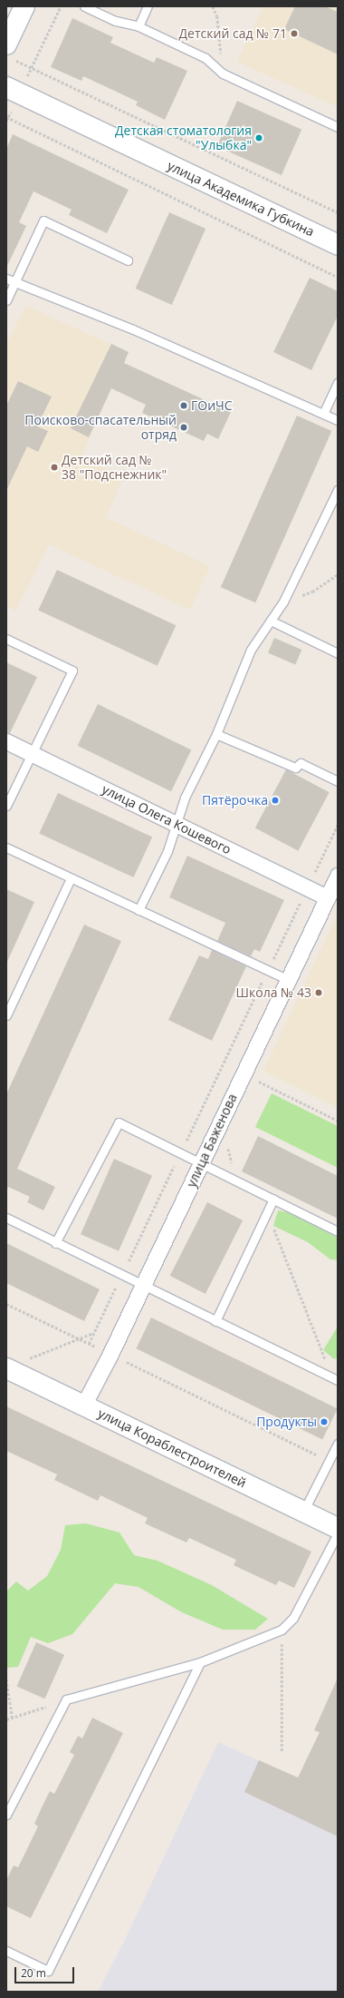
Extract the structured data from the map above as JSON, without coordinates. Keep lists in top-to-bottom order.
{
  "streets": {
    "street": [
      "улица Академика Губкина",
      "улица Олега Кошевого",
      "улица Баженова",
      "улица Кораблестроителей"
    ]
  },
  "crossings": [
    ["улица Олега Кошевого", "улица Баженова"],
    ["улица Баженова", "улица Кораблестроителей"]
  ],
  "places": [
    "Детский сад № 71",
    "Детская стоматология \"Улыбка\"",
    "ГОиЧС",
    "Поисково-спасательный отряд",
    "Детский сад № 38 \"Подснежник\"",
    "Пятёрочка",
    "Школа № 43",
    "Продукты"
  ],
  "scale_bar": "20 m"
}
